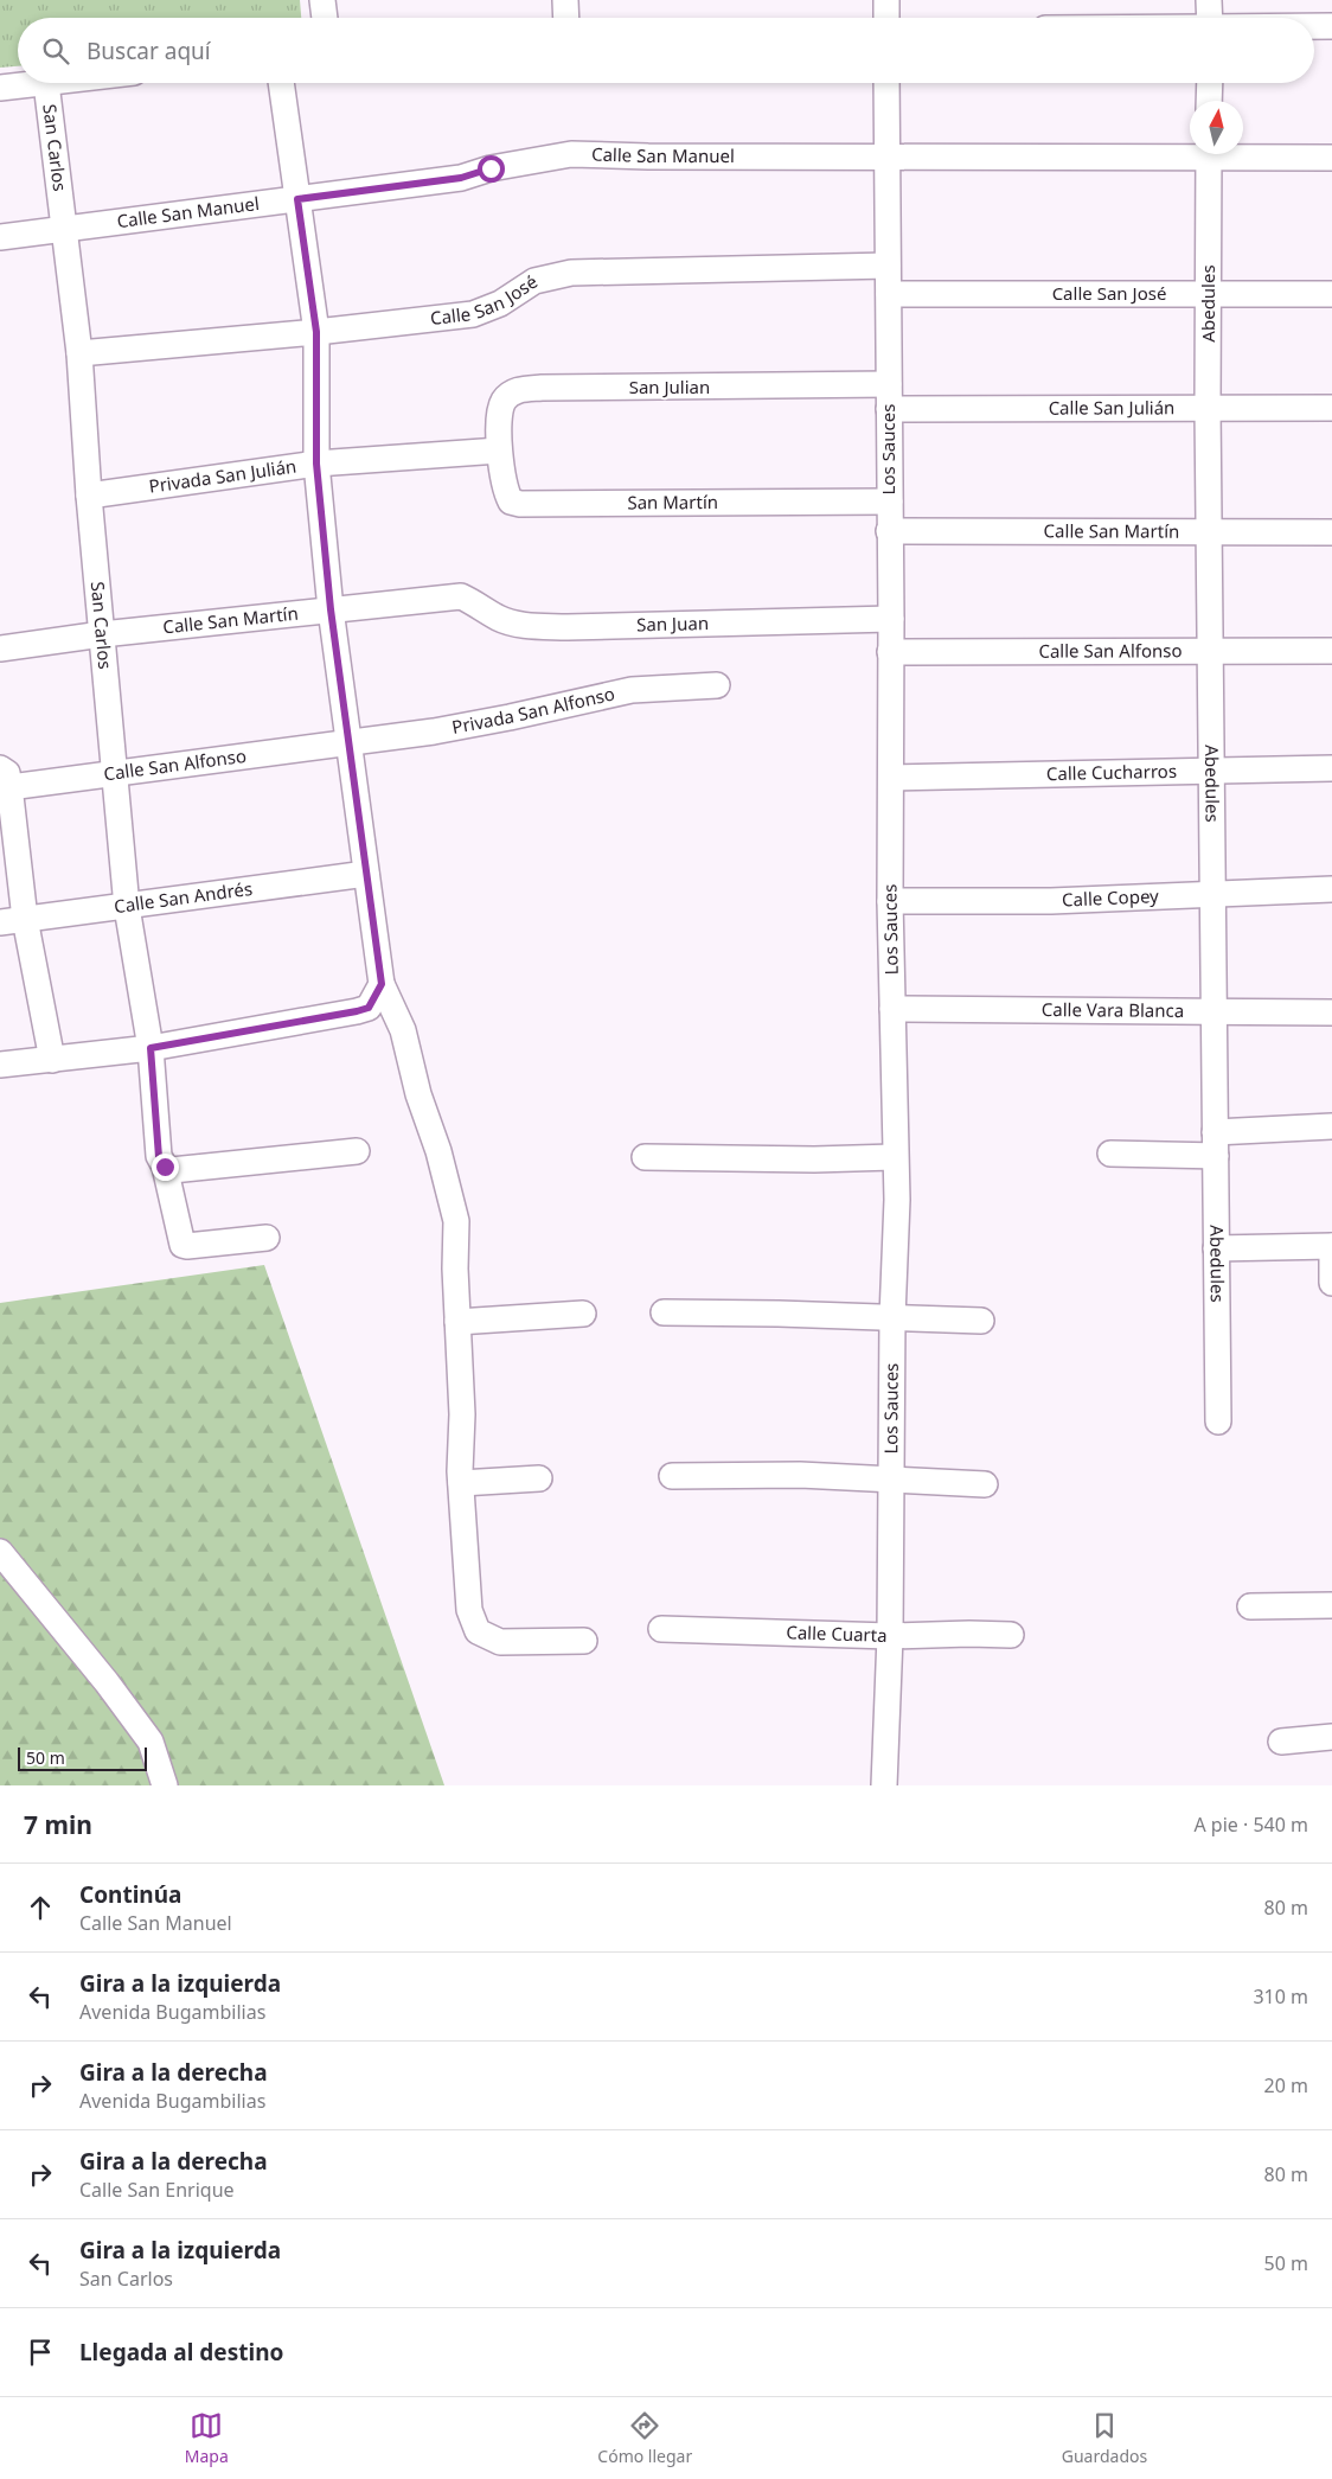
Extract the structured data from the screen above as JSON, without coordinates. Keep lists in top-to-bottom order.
{
  "streets": {
    "street": [
      "San Carlos",
      "Calle San Manuel",
      "Calle San José",
      "Abedules",
      "San Julian",
      "Calle San Julián",
      "Los Sauces",
      "Privada San Julián",
      "San Martín",
      "Calle San Martín",
      "San Juan",
      "Calle San Alfonso",
      "Privada San Alfonso",
      "Calle Cucharros",
      "Calle Copey",
      "Calle San Andrés",
      "Calle Vara Blanca",
      "Calle Cuarta"
    ]
  },
  "crossings": [
    ["San Carlos", "Calle San Manuel"],
    ["San Carlos", "Calle San José"],
    ["San Carlos", "Privada San Julián"],
    ["San Carlos", "Calle San Martín"],
    ["San Carlos", "Calle San Alfonso"],
    ["San Carlos", "Calle San Andrés"],
    ["Calle San Manuel", "Los Sauces"],
    ["Calle San José", "Abedules"],
    ["Calle San José", "Los Sauces"],
    ["Abedules", "Calle San Julián"],
    ["Abedules", "Calle San Martín"],
    ["Abedules", "Calle San Alfonso"],
    ["Abedules", "Calle Cucharros"],
    ["Abedules", "Calle Copey"],
    ["Abedules", "Calle Vara Blanca"],
    ["San Julian", "Los Sauces"],
    ["San Julian", "Privada San Julián"],
    ["San Julian", "San Martín"],
    ["Calle San Julián", "Los Sauces"],
    ["Los Sauces", "San Martín"],
    ["Los Sauces", "Calle San Martín"],
    ["Los Sauces", "San Juan"],
    ["Los Sauces", "Calle San Alfonso"],
    ["Los Sauces", "Calle Cucharros"],
    ["Los Sauces", "Calle Copey"],
    ["Los Sauces", "Calle Vara Blanca"],
    ["Los Sauces", "Calle Cuarta"],
    ["Privada San Julián", "San Martín"],
    ["Calle San Martín", "San Juan"],
    ["Calle San Alfonso", "Privada San Alfonso"]
  ],
  "scale_bar": "50 m",
  "north": "top",
  "page": {
    "search": "Buscar aquí",
    "scale": "50 m",
    "heading": ["7 min", "A pie · 540 m"],
    "list": [
      ["Continúa", "Calle San Manuel", "80 m"],
      ["Gira a la izquierda", "Avenida Bugambilias", "310 m"],
      ["Gira a la derecha", "Avenida Bugambilias", "20 m"],
      ["Gira a la derecha", "Calle San Enrique", "80 m"],
      ["Gira a la izquierda", "San Carlos", "50 m"],
      "Llegada al destino"
    ],
    "nav": ["Mapa", "Cómo llegar", "Guardados"]
  }
}
